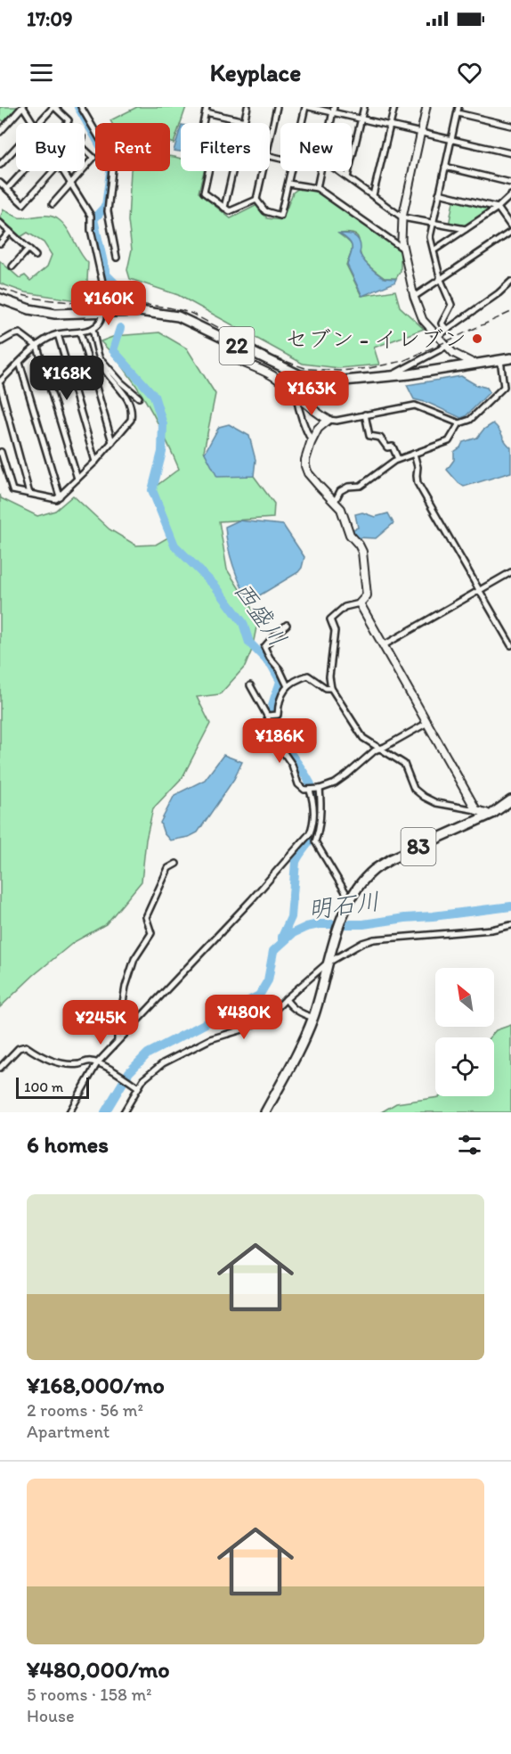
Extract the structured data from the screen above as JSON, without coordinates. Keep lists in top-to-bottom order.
{
  "streets": {
    "main road": ["22", "83"]
  },
  "water": ["西盛川", "明石川"],
  "places": ["セブン - イレブン"],
  "scale_bar": "100 m",
  "north": "top left",
  "page": {
    "status": "17:09",
    "header": "Keyplace",
    "chip": [
      "Buy",
      "Rent",
      "Filters",
      "New"
    ],
    "price": [
      "¥160K",
      "¥168K",
      "¥163K",
      "¥186K",
      "¥480K",
      "¥245K"
    ],
    "scale": "100 m",
    "heading": "6 homes",
    "list": [
      {
        "name": "¥168,000/mo",
        "note": "2 rooms · 56 m² · Apartment"
      },
      {
        "name": "¥480,000/mo",
        "note": "5 rooms · 158 m² · House"
      }
    ]
  }
}
